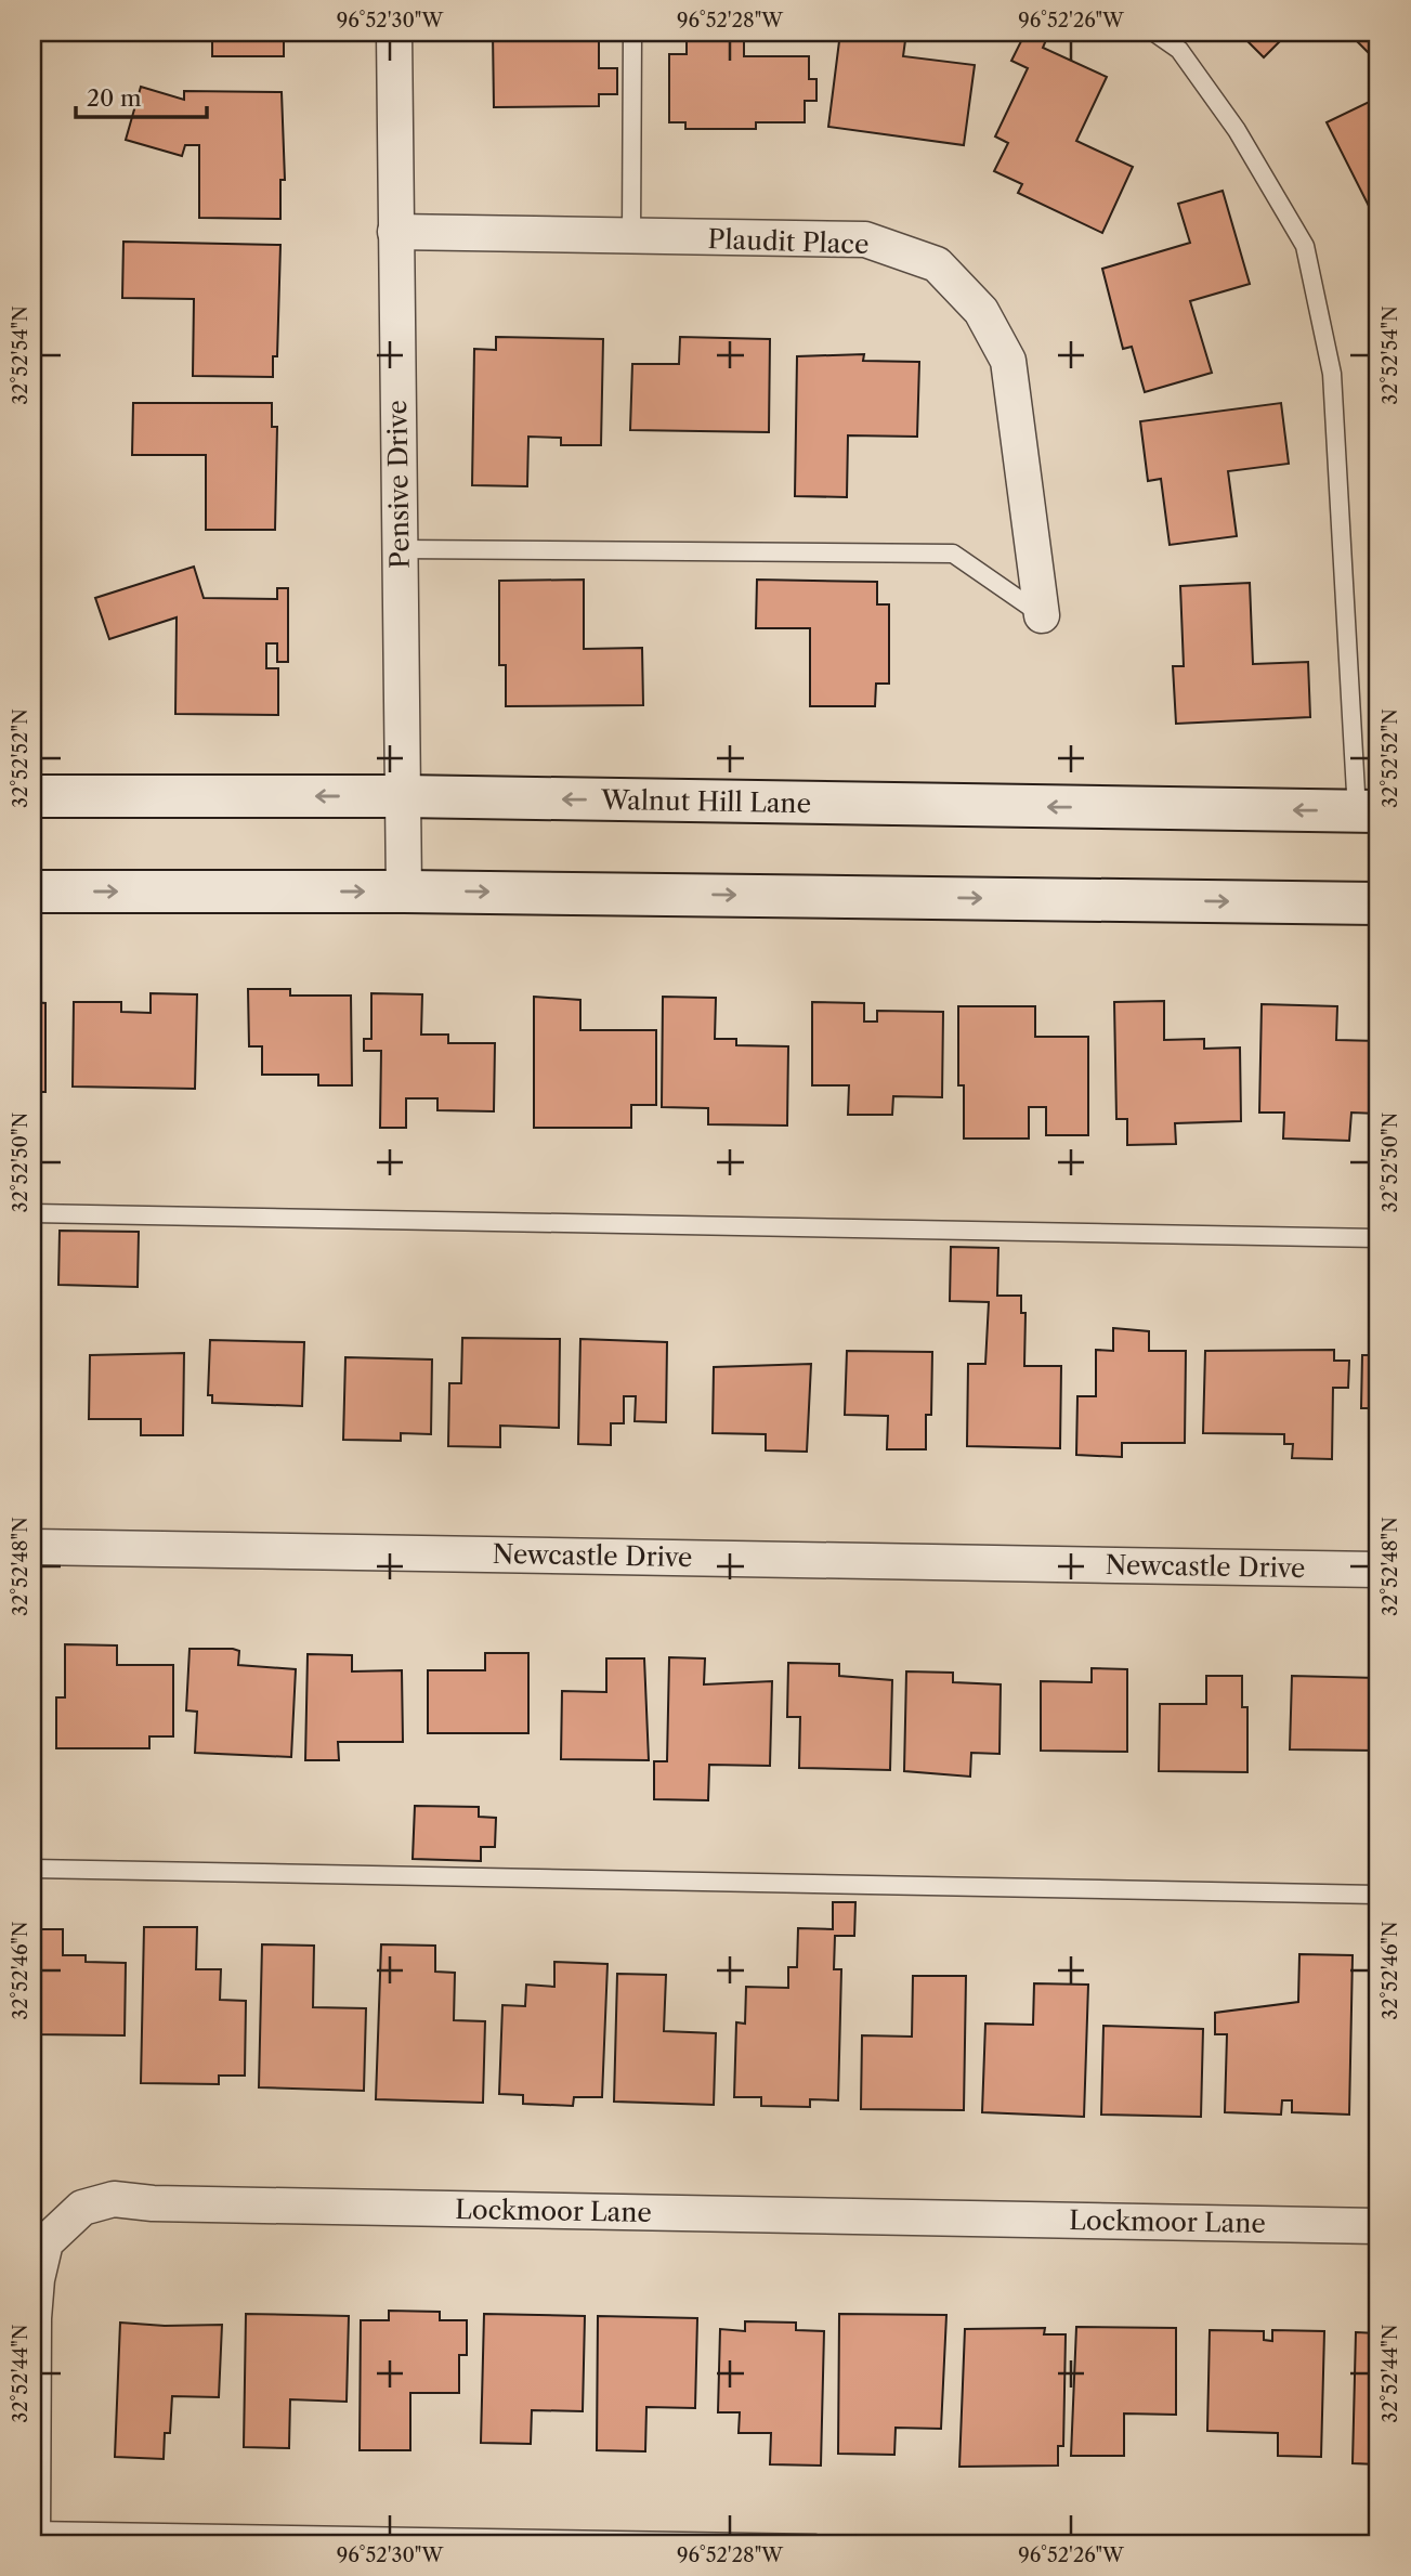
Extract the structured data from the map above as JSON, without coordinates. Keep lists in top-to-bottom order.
{
  "streets": {
    "main road": ["Walnut Hill Lane"],
    "street": [
      "Plaudit Place",
      "Pensive Drive",
      "Newcastle Drive",
      "Lockmoor Lane"
    ]
  },
  "crossings": [
    ["Plaudit Place", "Pensive Drive"],
    ["Pensive Drive", "Walnut Hill Lane"]
  ],
  "scale_bar": "20 m",
  "coordinates": [
    "96°52'30\"W",
    "96°52'28\"W",
    "96°52'26\"W",
    "32°52'54\"N",
    "32°52'52\"N",
    "32°52'50\"N",
    "32°52'48\"N",
    "32°52'46\"N",
    "32°52'44\"N"
  ]
}
